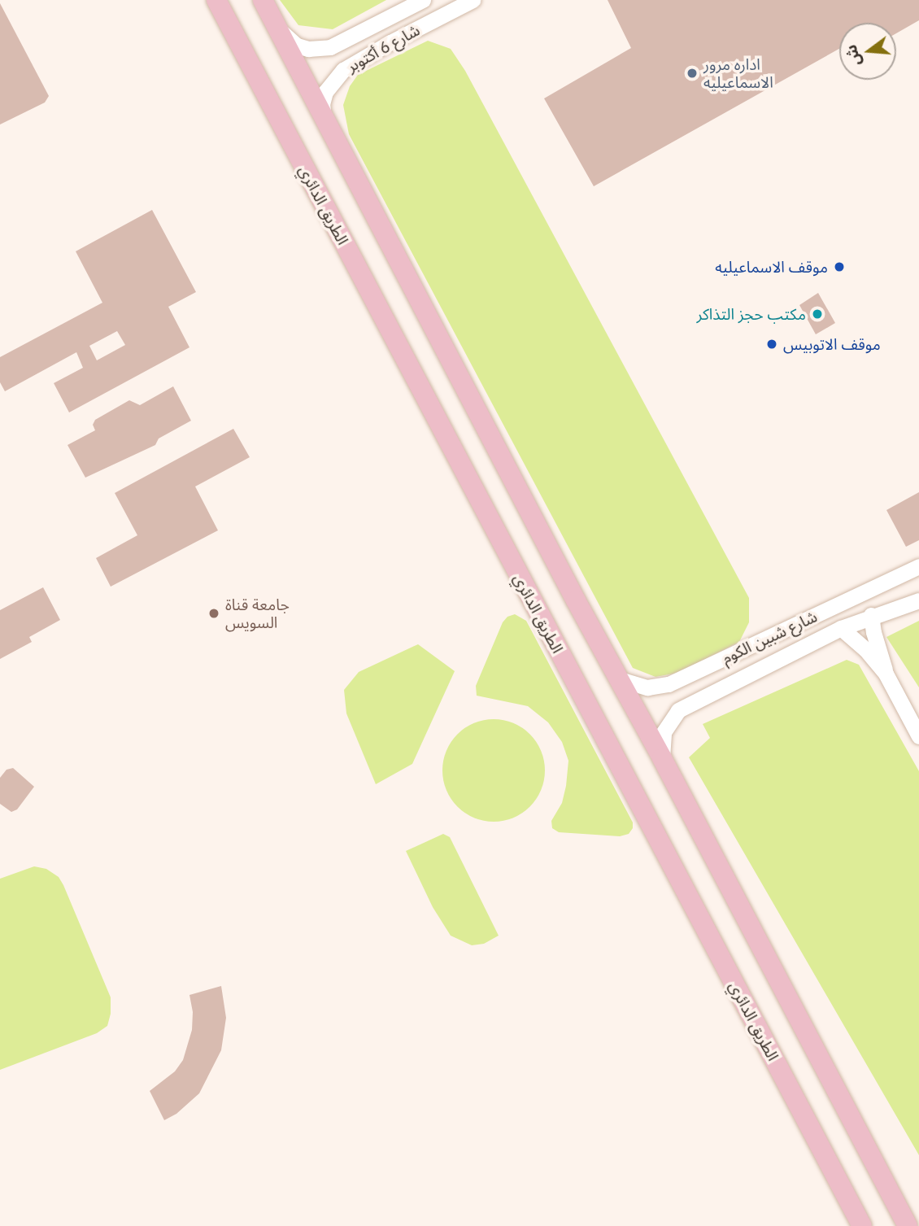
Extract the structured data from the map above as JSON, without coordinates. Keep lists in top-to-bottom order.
{
  "streets": {
    "main road": ["الطريق الدائري"],
    "street": ["شارع 6 أكتوبر", "شارع شبين الكوم"]
  },
  "places": [
    "اداره مرور الاسماعيليه",
    "موقف الاسماعيليه",
    "مكتب حجز التذاكر",
    "موقف الاتوبيس",
    "جامعة قناة السويس"
  ],
  "north": "left"
}
